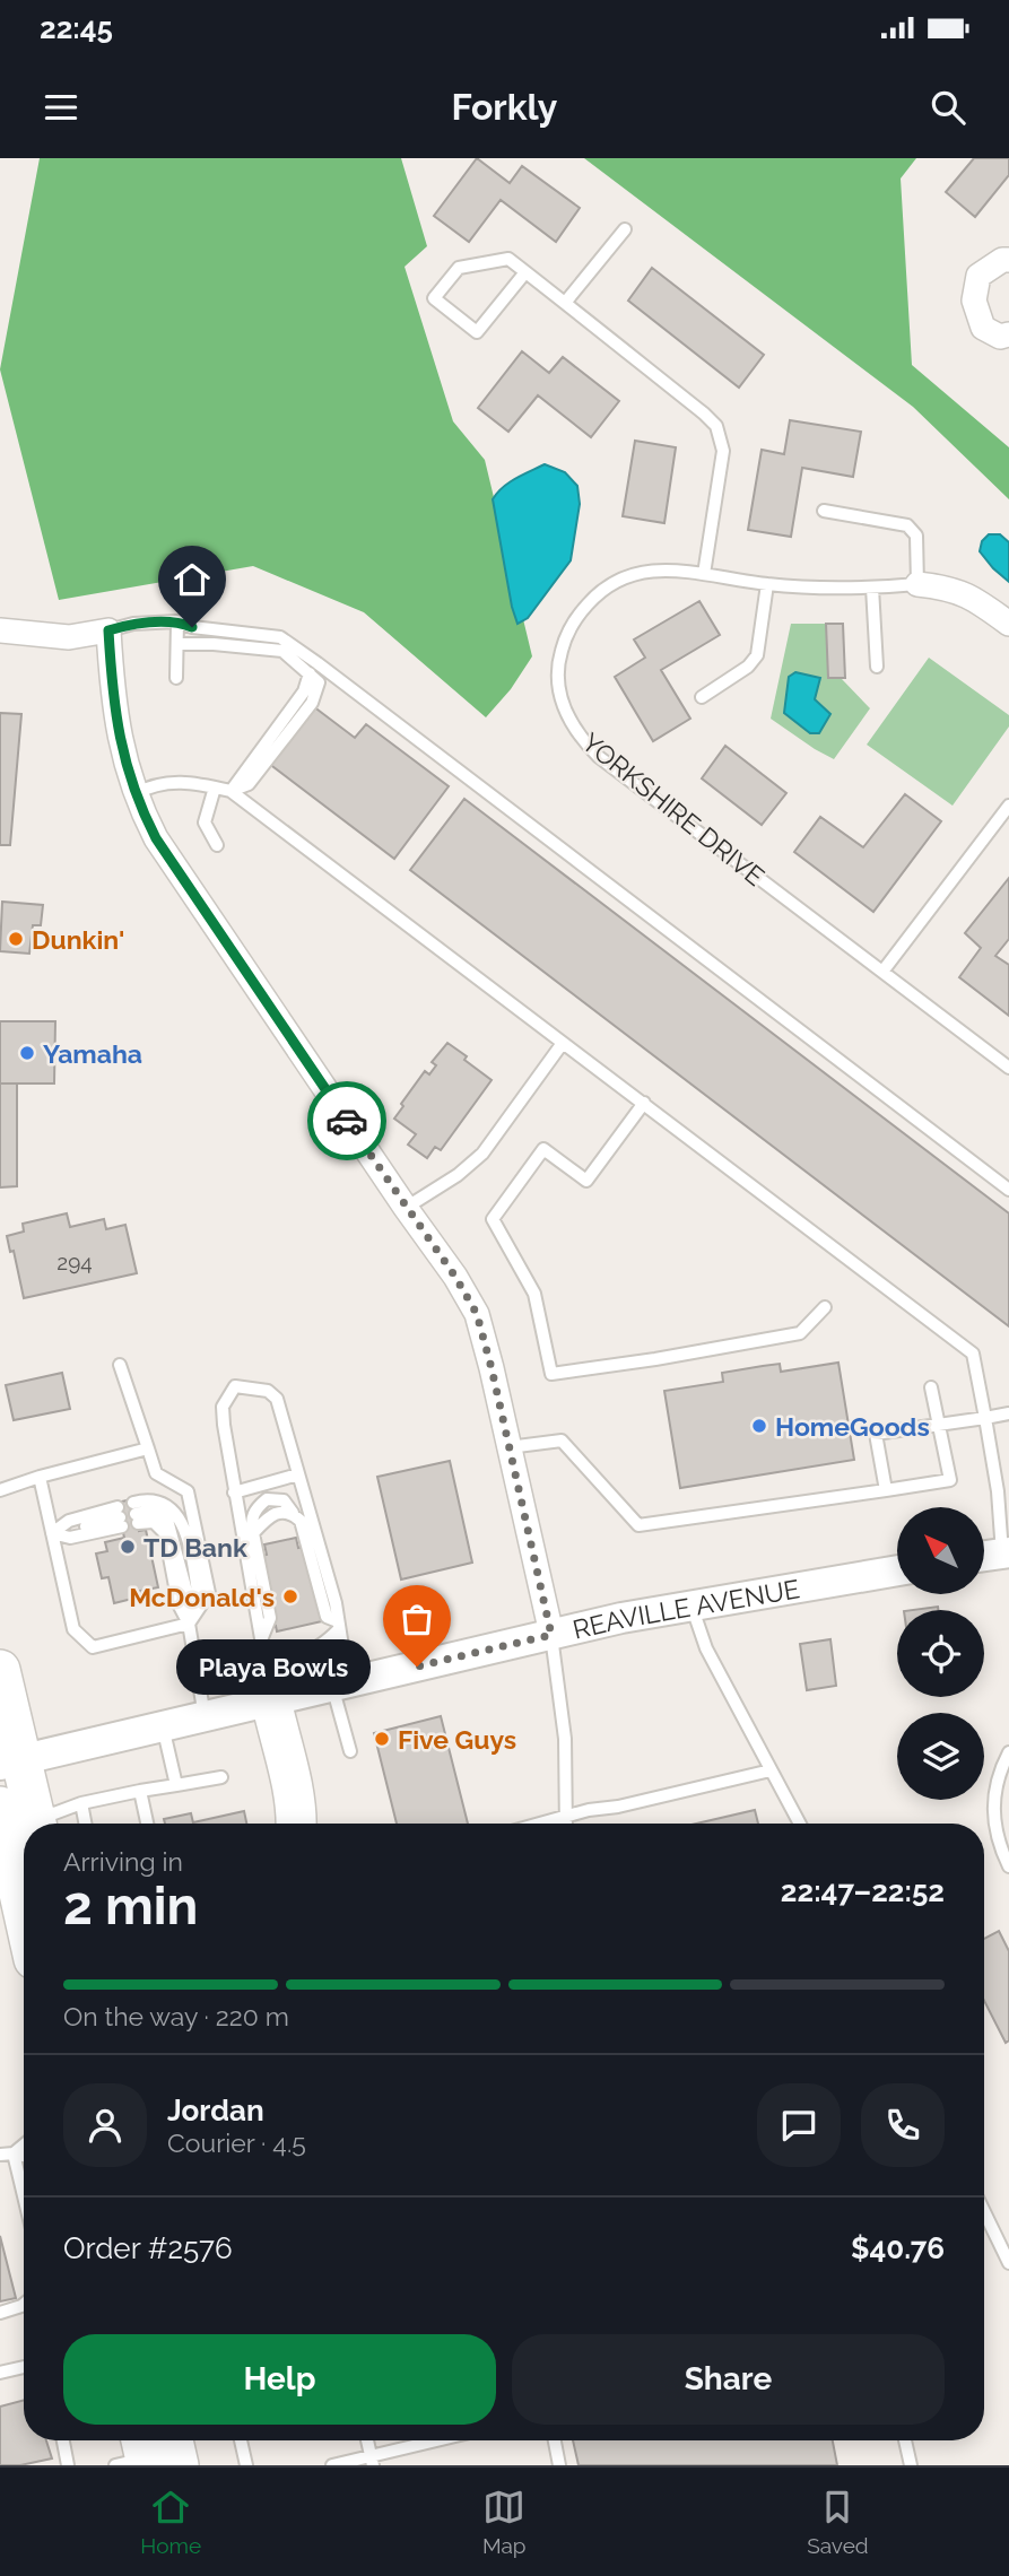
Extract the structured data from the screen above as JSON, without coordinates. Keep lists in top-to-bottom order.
{
  "streets": {
    "street": ["YORKSHIRE DRIVE", "REAVILLE AVENUE"]
  },
  "places": [
    "Dunkin'",
    "Yamaha",
    "HomeGoods",
    "TD Bank",
    "McDonald's",
    "Playa Bowls",
    "Five Guys"
  ],
  "house_numbers": ["294"],
  "north": "top left",
  "page": {
    "status": "22:45",
    "header": "Forkly",
    "bubble": "Playa Bowls",
    "heading": ["2 min", "Arriving in", "22:47–22:52"],
    "panel": [
      "Jordan",
      "Courier · 4.5",
      "Order #2576",
      "$40.76"
    ],
    "bar": "On the way · 220 m",
    "buttons": ["Help", "Share"],
    "tabs": ["Home", "Map", "Saved"]
  }
}
